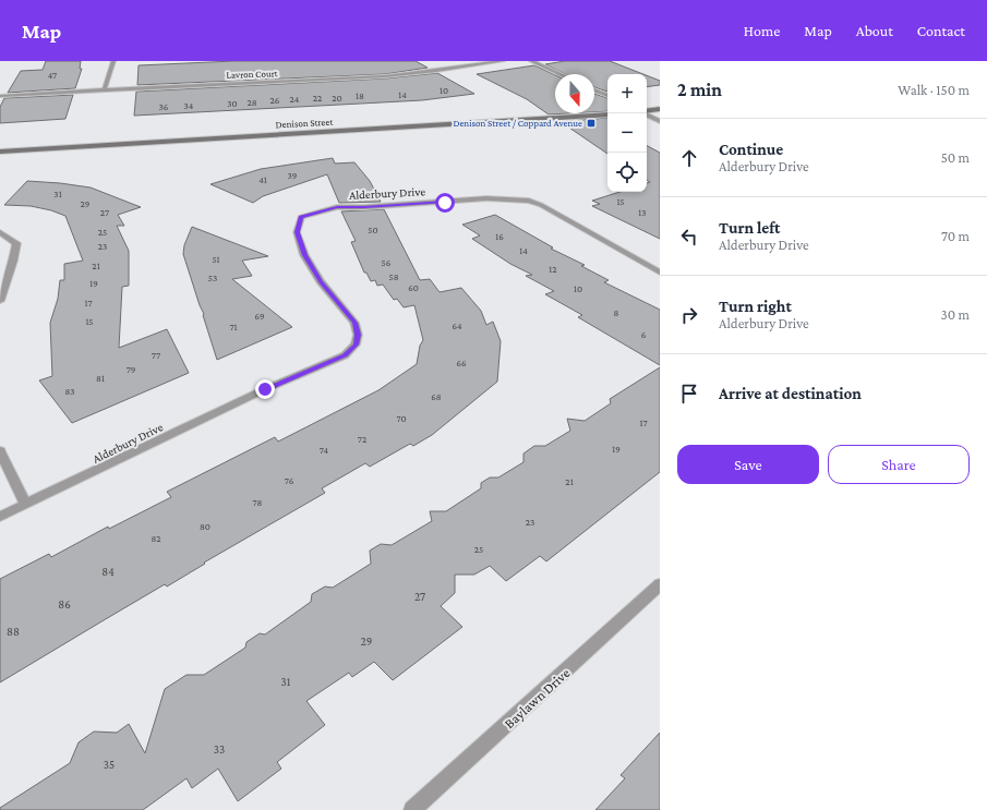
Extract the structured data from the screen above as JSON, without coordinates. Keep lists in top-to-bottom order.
{
  "streets": {
    "street": [
      "Lavron Court",
      "Denison Street",
      "Alderbury Drive",
      "Baylawn Drive"
    ]
  },
  "places": {
    "transit": ["Denison Street / Coppard Avenue"]
  },
  "house_numbers": [
    "47",
    "10",
    "14",
    "18",
    "22",
    "20",
    "24",
    "26",
    "28",
    "30",
    "34",
    "36",
    "39",
    "41",
    "31",
    "15",
    "29",
    "27",
    "13",
    "50",
    "25",
    "16",
    "23",
    "14",
    "51",
    "56",
    "21",
    "12",
    "58",
    "53",
    "19",
    "60",
    "10",
    "17",
    "8",
    "69",
    "15",
    "64",
    "71",
    "6",
    "77",
    "66",
    "79",
    "81",
    "83",
    "68",
    "70",
    "17",
    "72",
    "19",
    "74",
    "76",
    "21",
    "78",
    "23",
    "80",
    "82",
    "25",
    "84",
    "27",
    "86",
    "88",
    "29",
    "31",
    "33",
    "35"
  ],
  "north": "bottom",
  "page": {
    "header": "Map",
    "nav": [
      "Home",
      "Map",
      "About",
      "Contact"
    ],
    "heading": ["2 min", "Walk · 150 m"],
    "map_buttons": ["+", "−"],
    "list": [
      ["Continue", "Alderbury Drive", "50 m"],
      ["Turn left", "Alderbury Drive", "70 m"],
      ["Turn right", "Alderbury Drive", "30 m"],
      "Arrive at destination"
    ],
    "buttons": ["Save", "Share"]
  }
}
